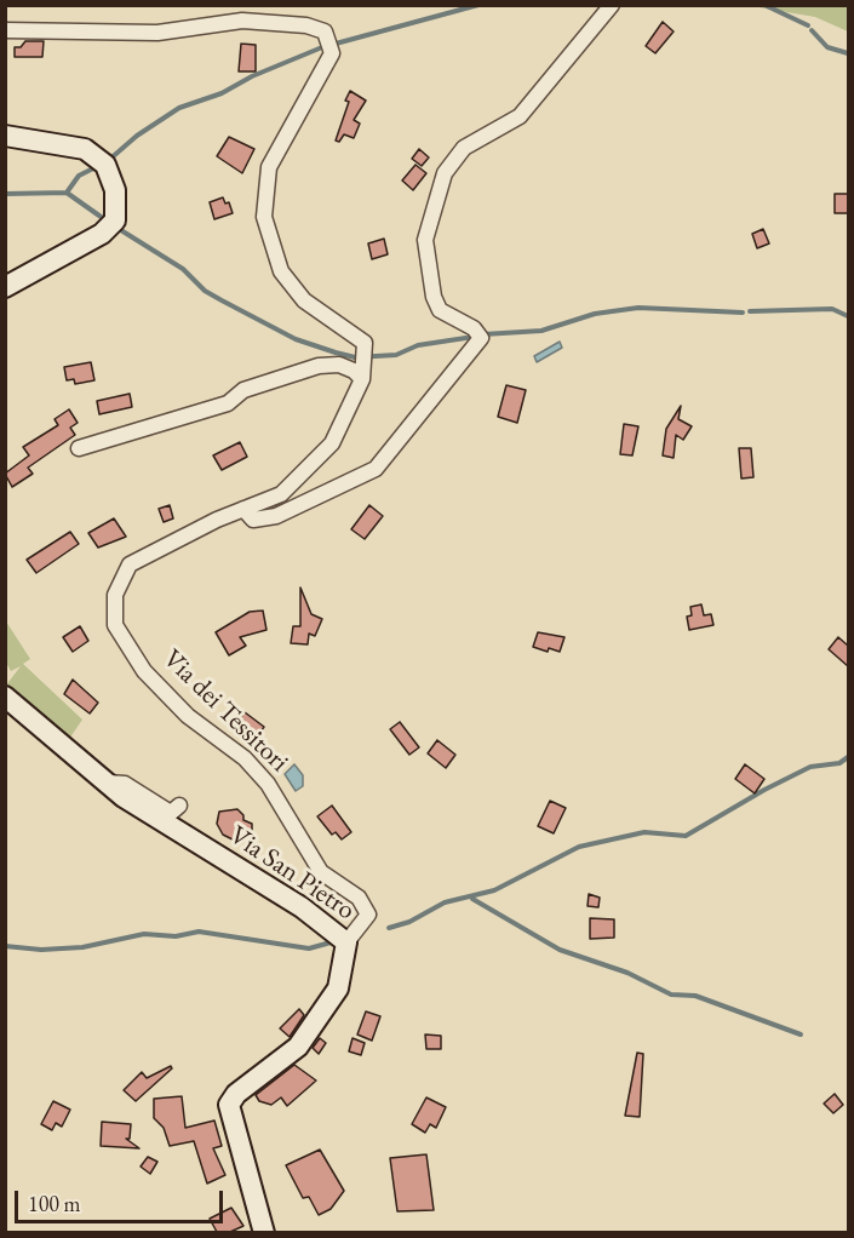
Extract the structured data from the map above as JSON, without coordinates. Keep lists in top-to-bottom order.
{
  "streets": {
    "street": ["Via dei Tessitori", "Via San Pietro"]
  },
  "crossings": [
    ["Via dei Tessitori", "Via San Pietro"]
  ],
  "scale_bar": "100 m"
}
